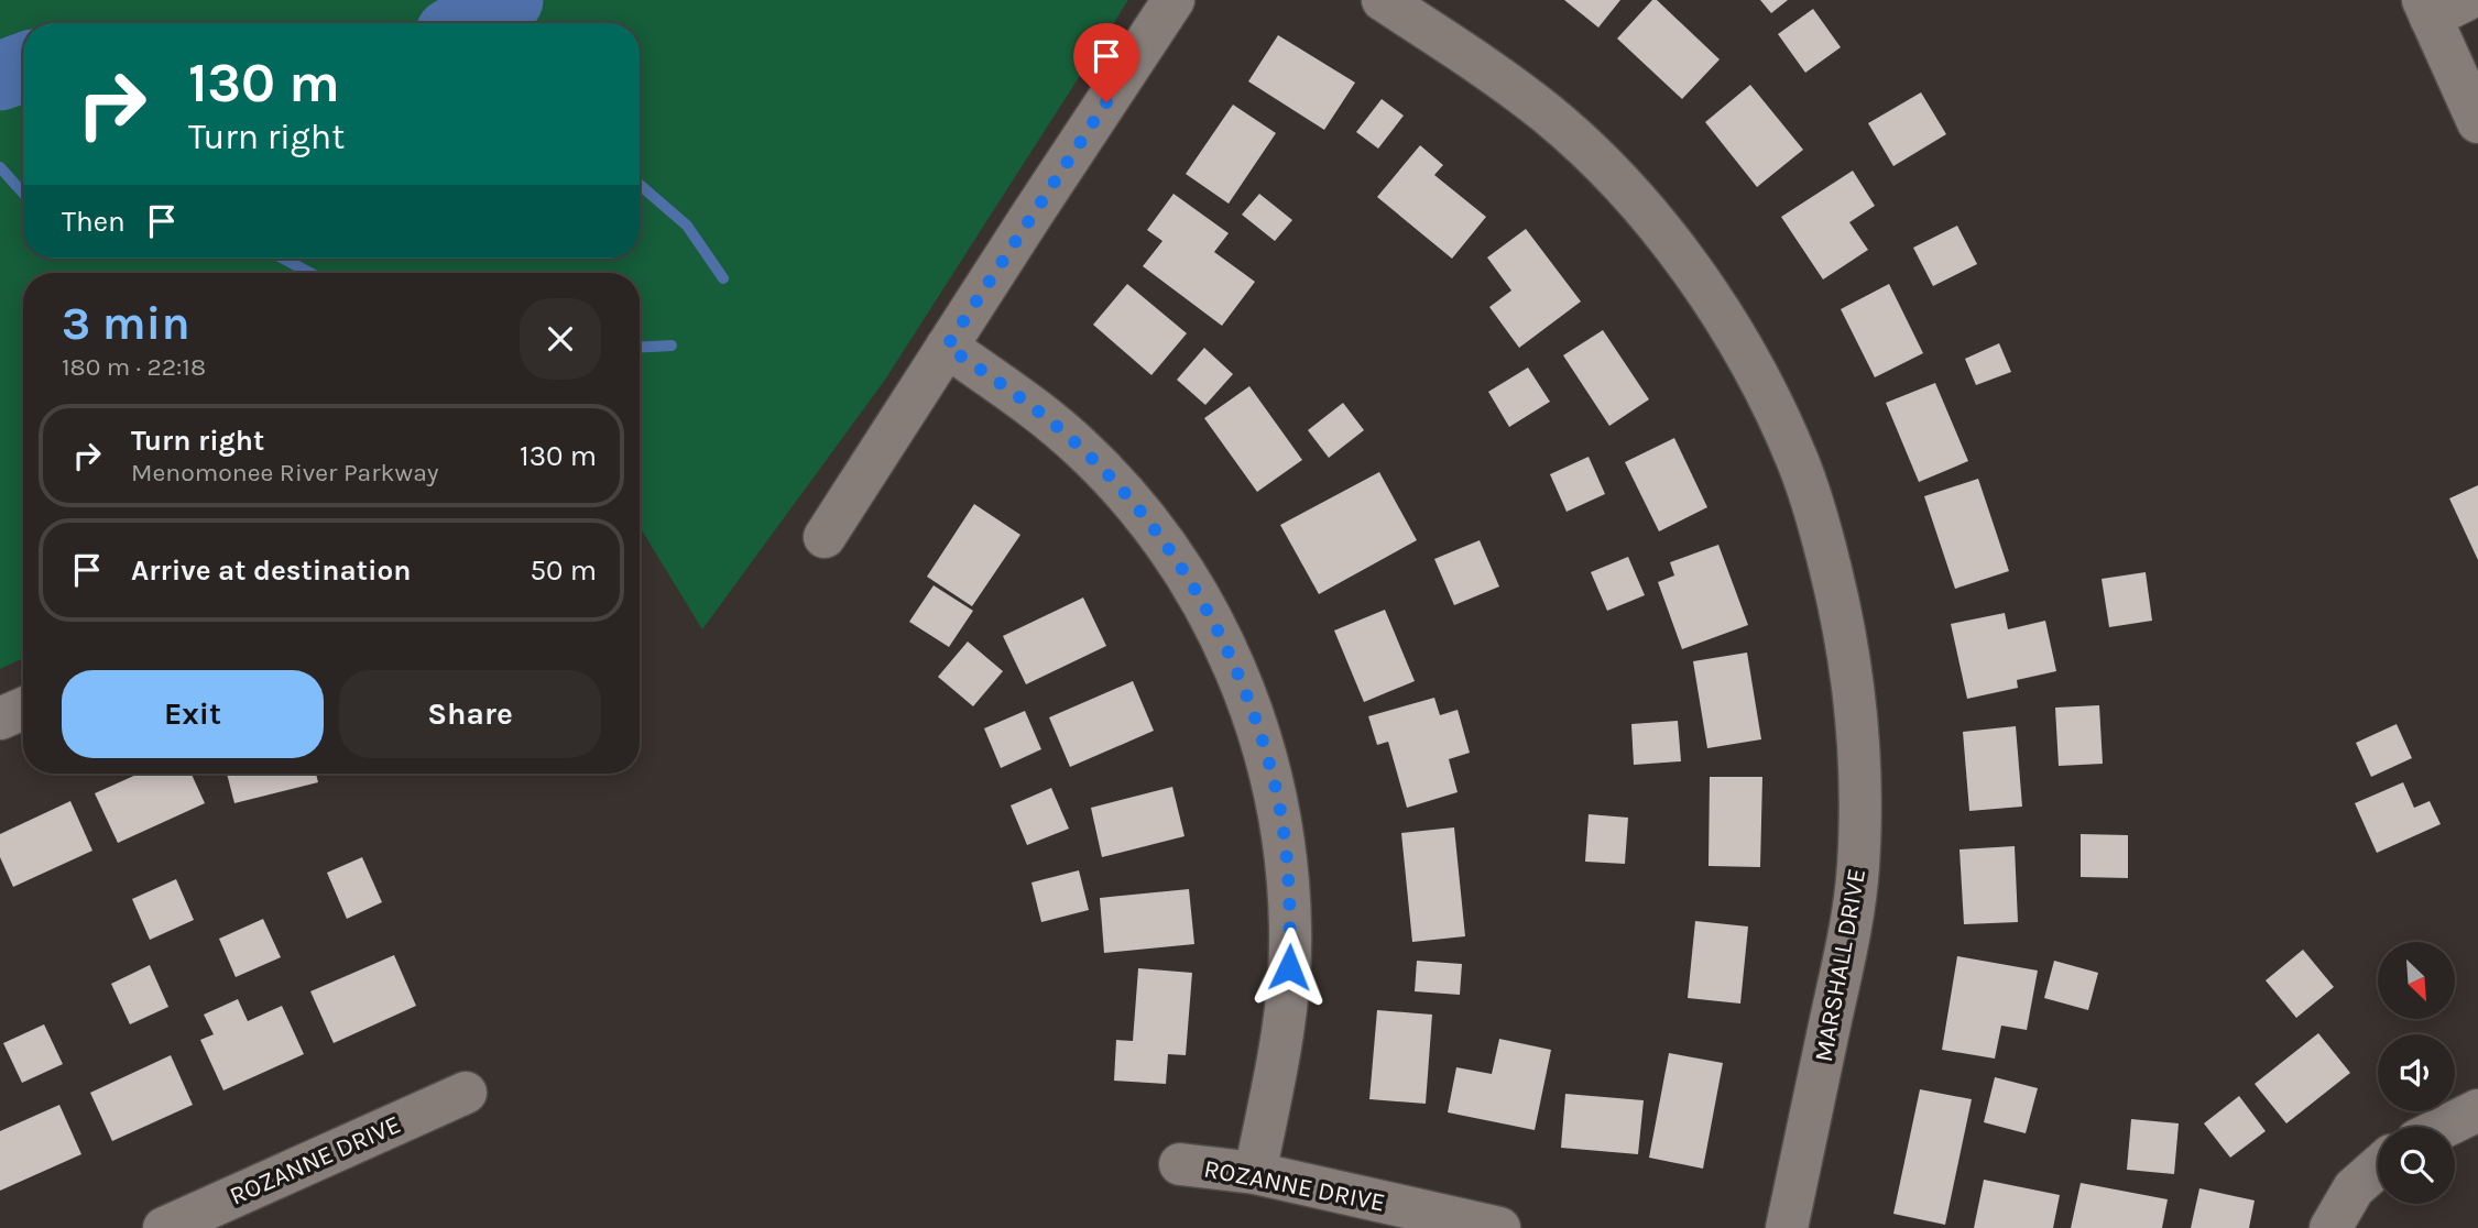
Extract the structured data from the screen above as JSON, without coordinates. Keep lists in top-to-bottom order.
{
  "streets": {
    "street": ["MARSHALL DRIVE", "ROZANNE DRIVE"]
  },
  "north": "bottom right",
  "page": {
    "turn": ["130 m", "Turn right"],
    "then": "Then",
    "heading": ["3 min", "180 m · 22:18"],
    "list": [
      {
        "name": "Turn right",
        "note": "Menomonee River Parkway",
        "value": "130 m"
      },
      {
        "name": "Arrive at destination",
        "value": "50 m"
      }
    ],
    "buttons": ["Exit", "Share"]
  }
}
